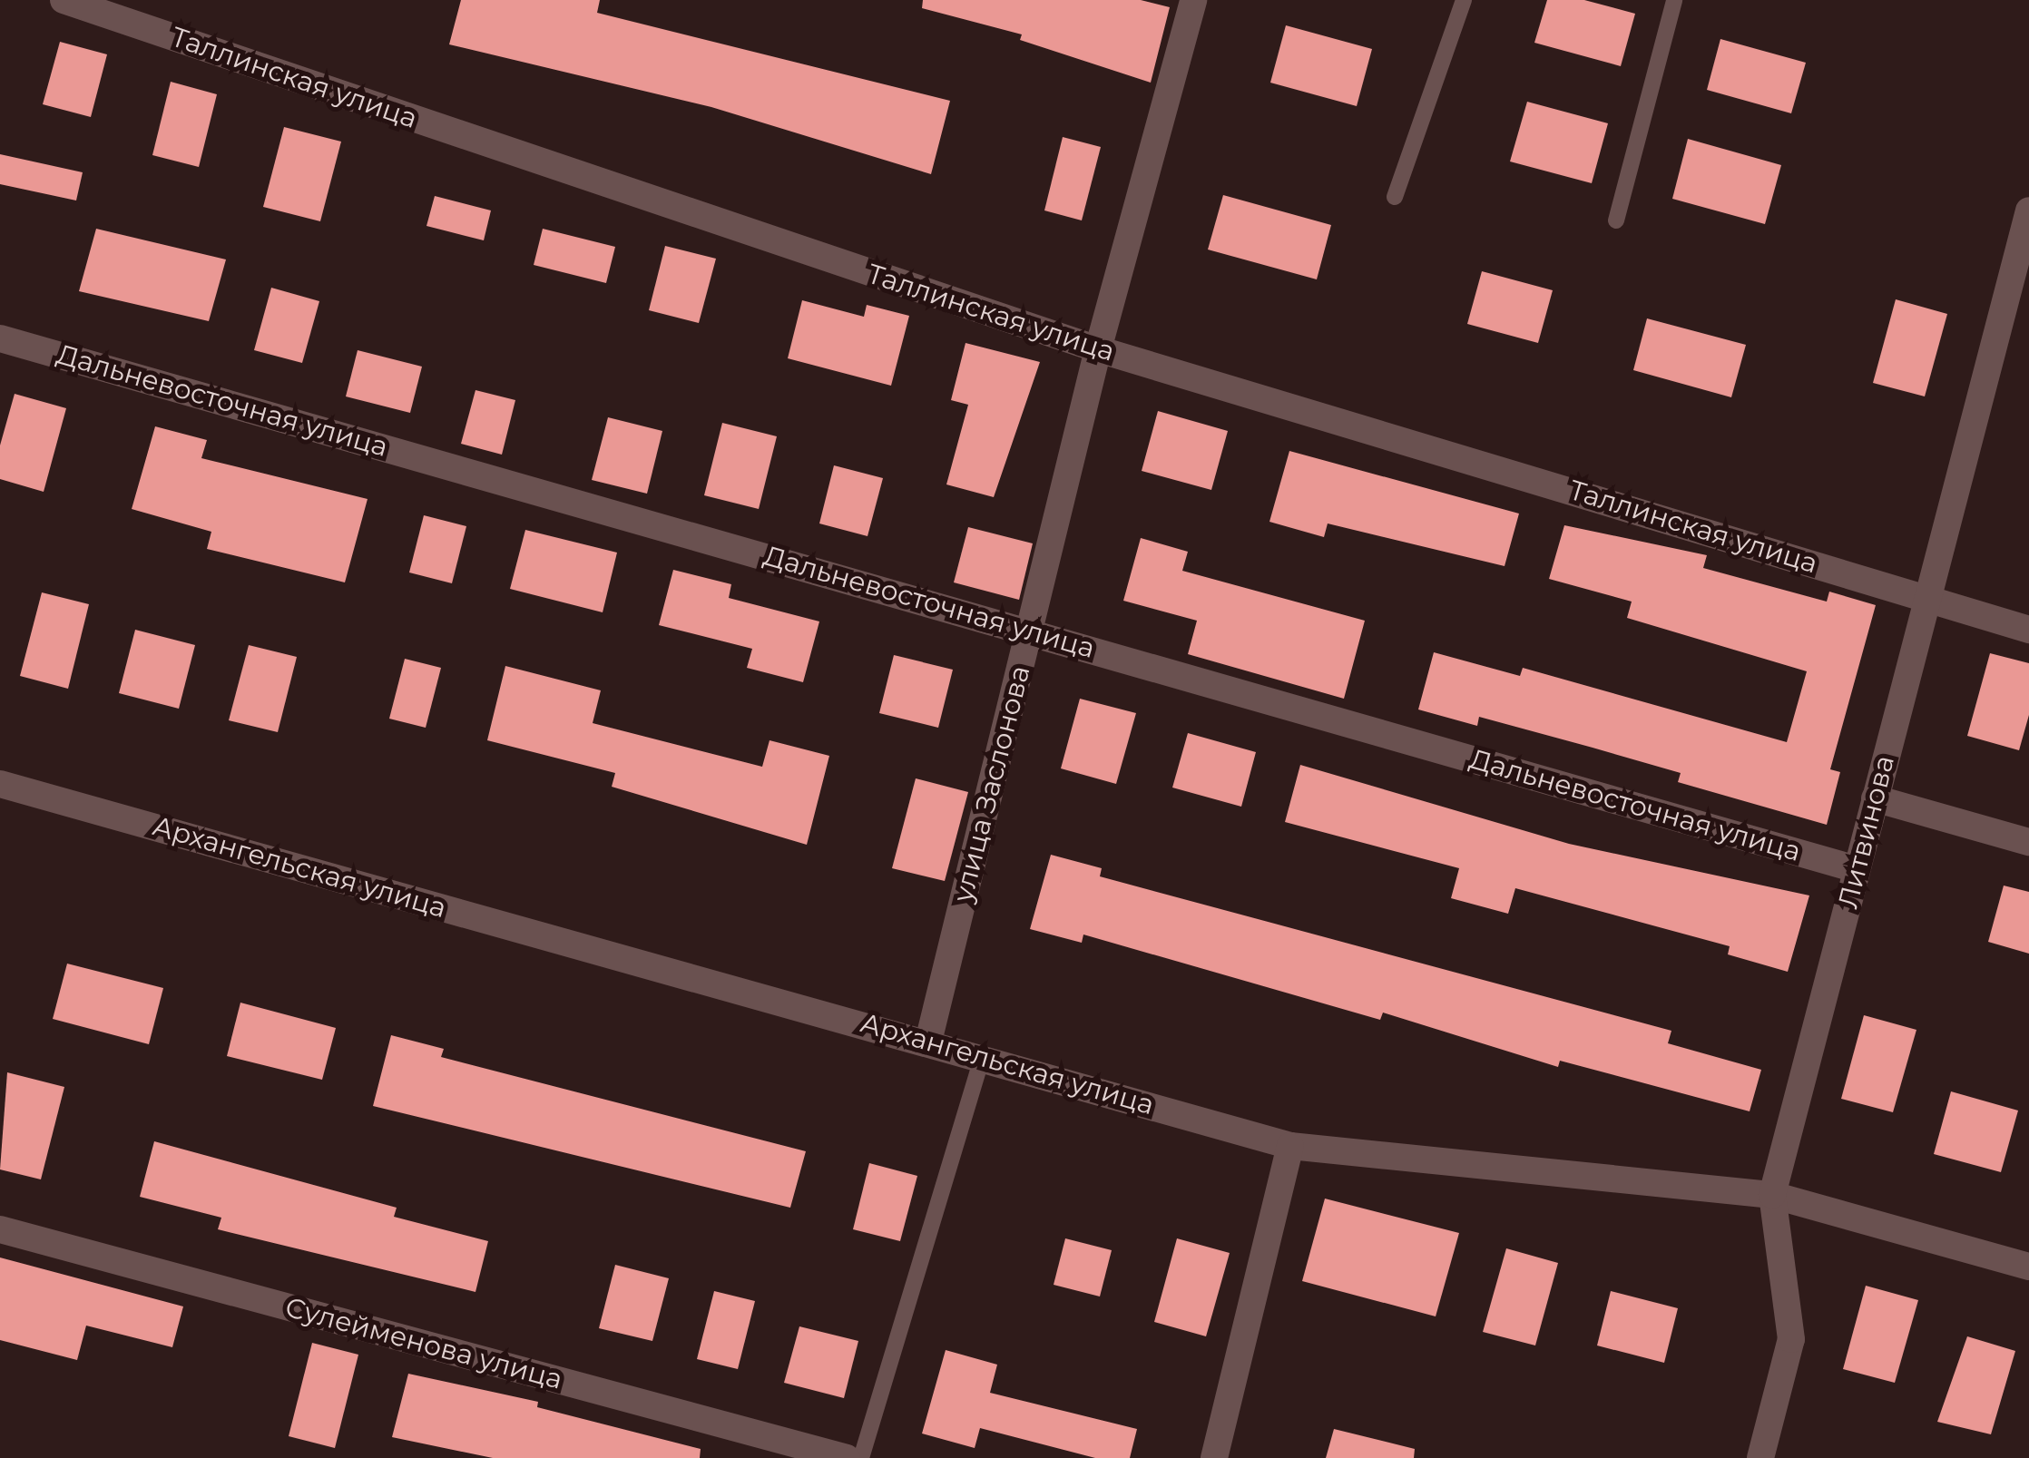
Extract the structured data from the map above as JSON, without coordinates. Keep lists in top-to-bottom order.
{
  "streets": {
    "street": [
      "Таллинская улица",
      "Дальневосточная улица",
      "улица Заслонова",
      "Литвинова",
      "Архангельская улица",
      "Сулейменова улица"
    ]
  },
  "crossings": [
    ["Таллинская улица", "улица Заслонова"],
    ["Таллинская улица", "Литвинова"],
    ["Дальневосточная улица", "улица Заслонова"],
    ["Дальневосточная улица", "Литвинова"],
    ["улица Заслонова", "Архангельская улица"],
    ["Литвинова", "Архангельская улица"]
  ]
}
